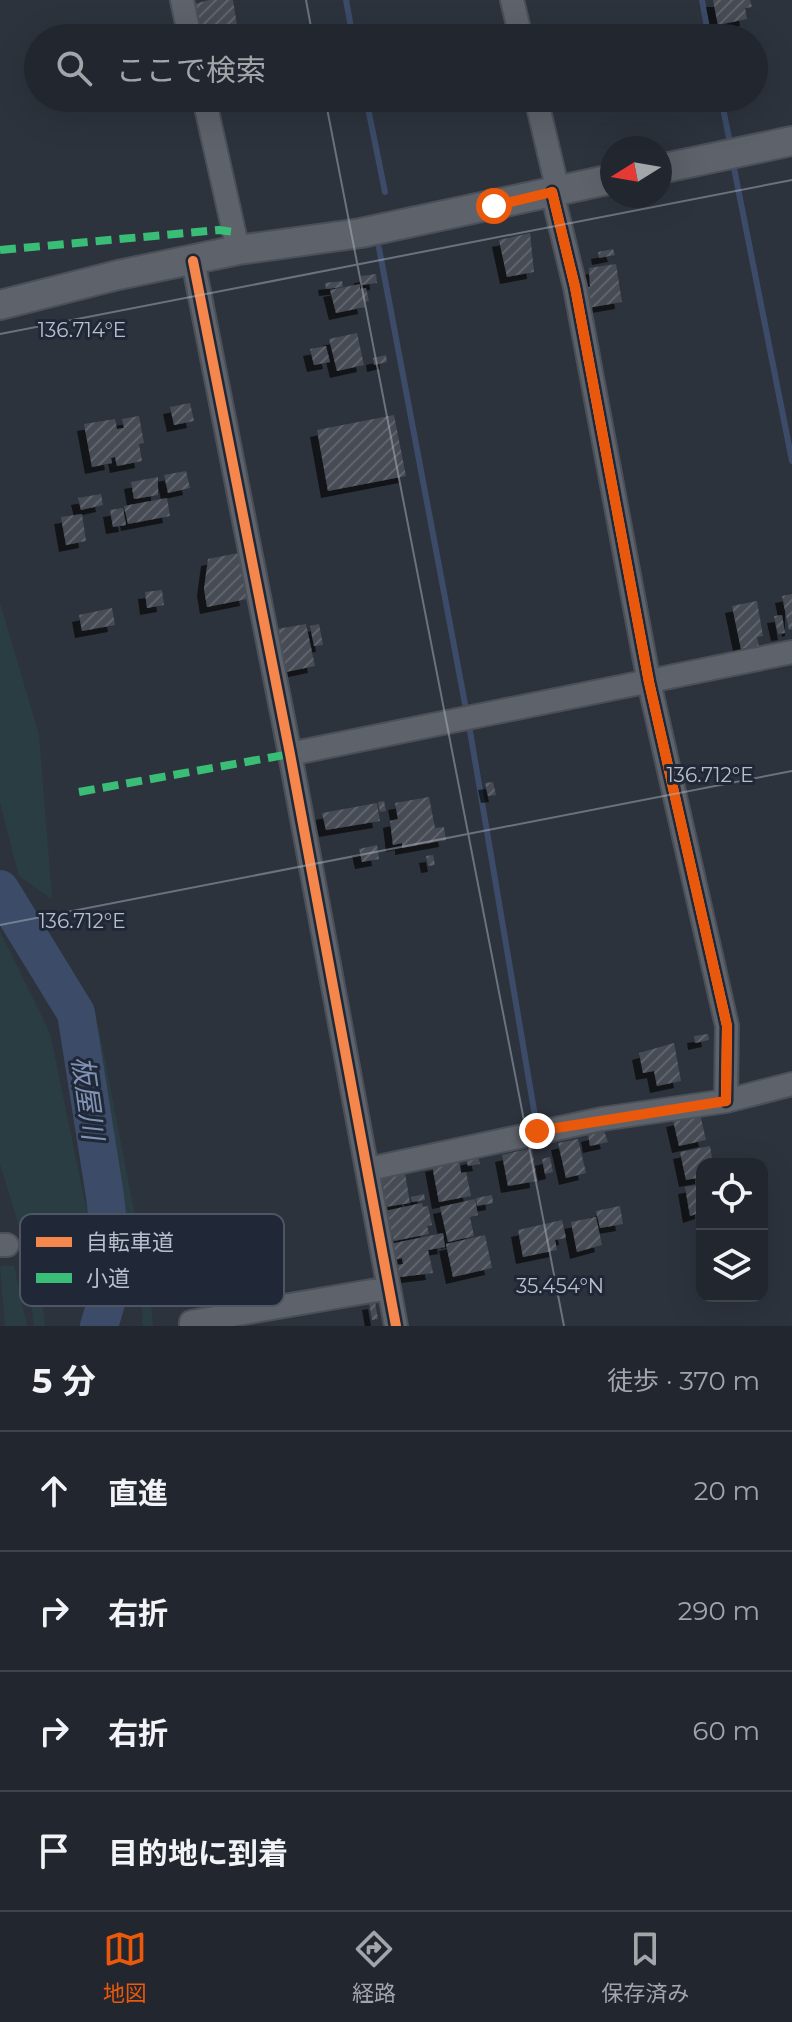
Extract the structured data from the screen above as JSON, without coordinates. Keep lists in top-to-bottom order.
{
  "water": ["板屋川"],
  "legend": ["自転車道", "小道"],
  "north": "left",
  "page": {
    "search": "ここで検索",
    "heading": ["5 分", "徒歩 · 370 m"],
    "list": [
      ["直進", "20 m"],
      ["右折", "290 m"],
      ["右折", "60 m"],
      "目的地に到着"
    ],
    "nav": ["地図", "経路", "保存済み"]
  },
  "coordinates": ["136.714°E", "136.712°E", "35.454°N"]
}
